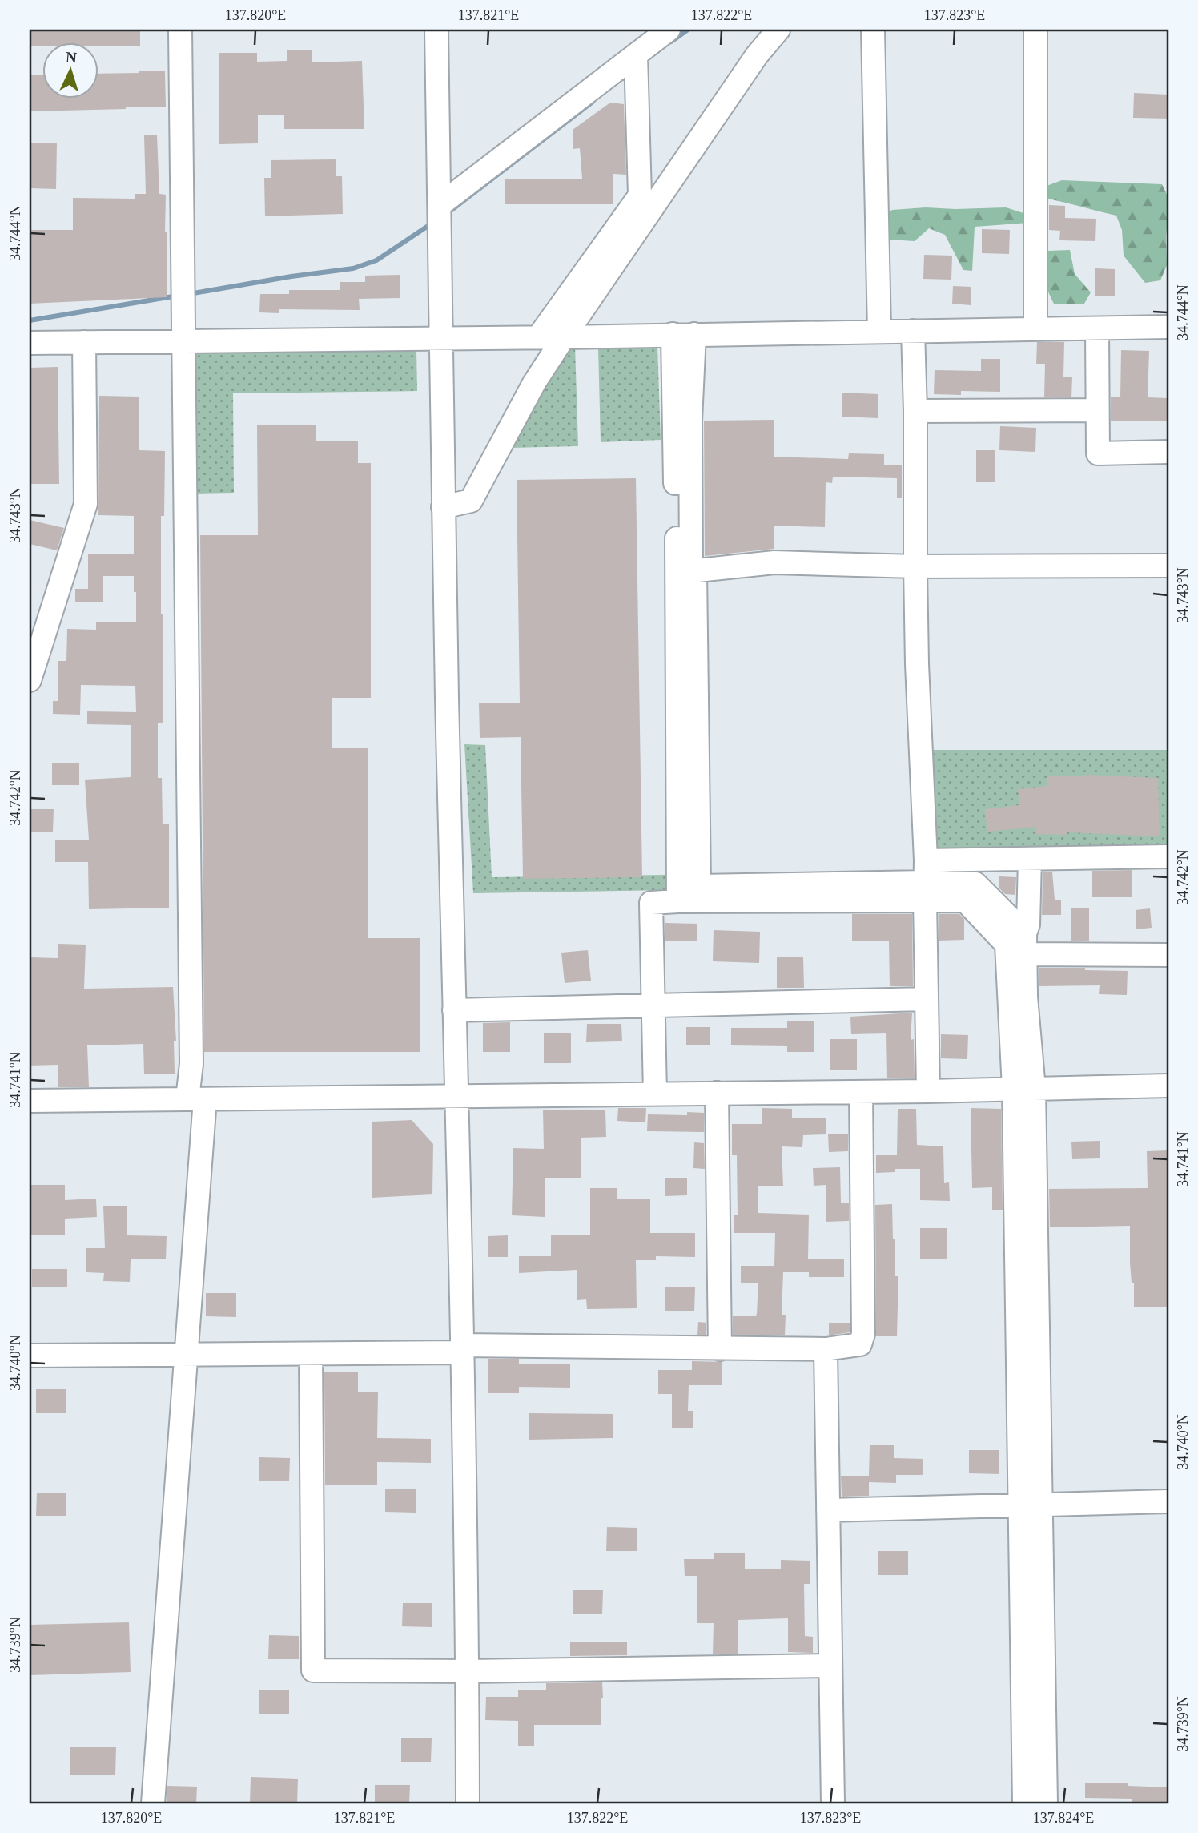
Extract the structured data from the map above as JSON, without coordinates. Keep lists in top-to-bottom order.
{
  "north": "top",
  "coordinates": [
    "137.820°E",
    "137.821°E",
    "137.822°E",
    "137.823°E",
    "34.744°N",
    "34.743°N",
    "34.742°N",
    "34.741°N",
    "34.740°N",
    "34.739°N",
    "137.824°E"
  ]
}
